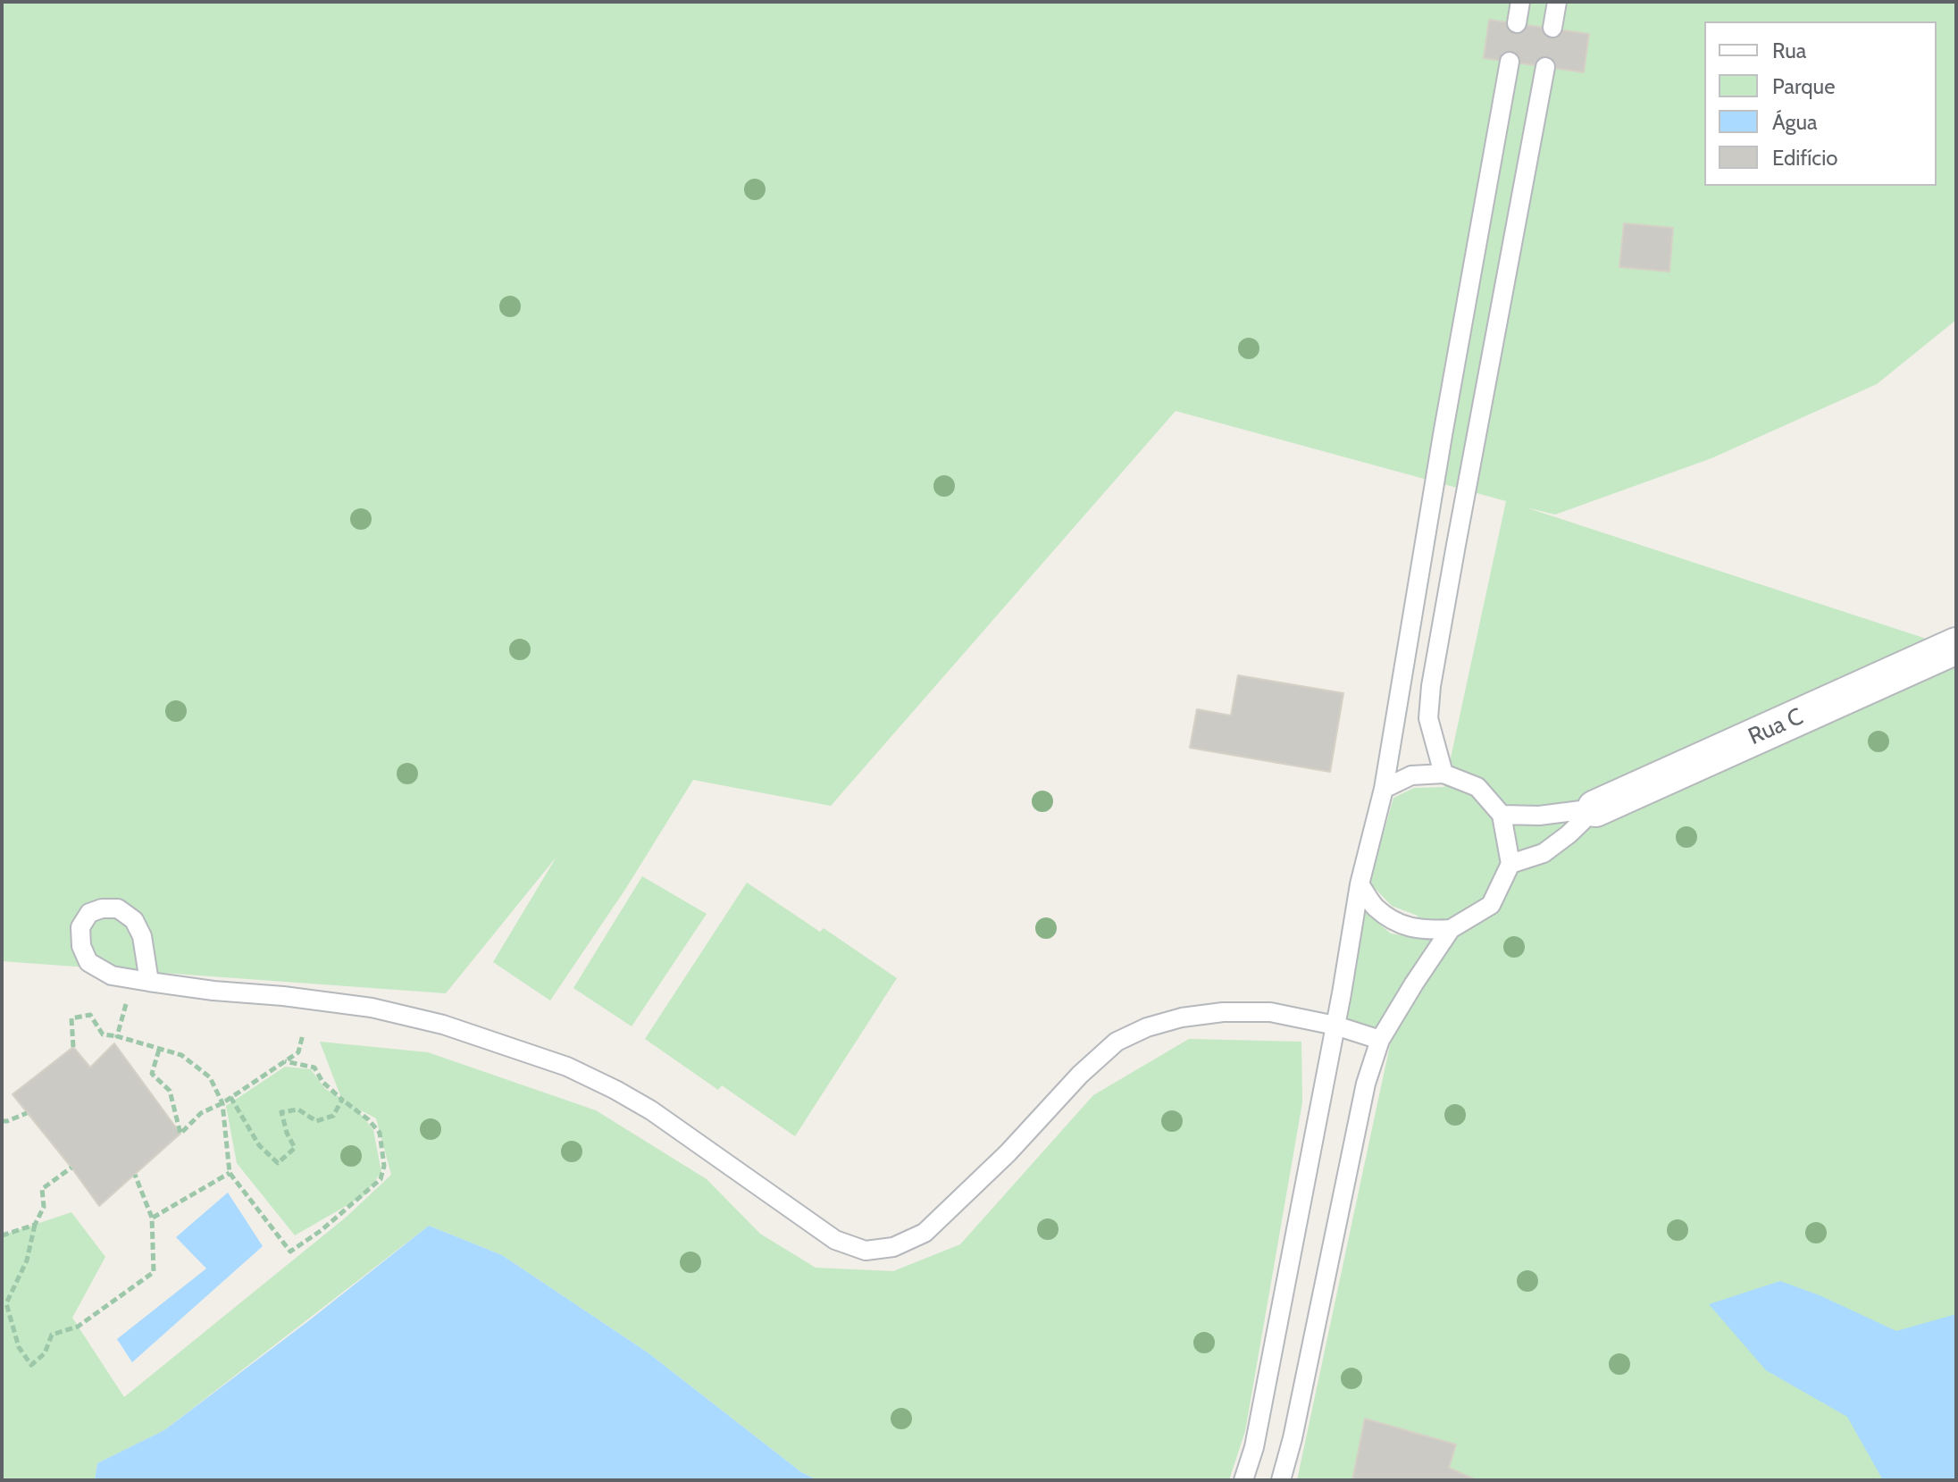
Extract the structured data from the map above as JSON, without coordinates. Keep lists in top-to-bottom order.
{
  "streets": {
    "street": ["Rua C"]
  },
  "legend": [
    "Rua",
    "Parque",
    "Água",
    "Edifício"
  ]
}
